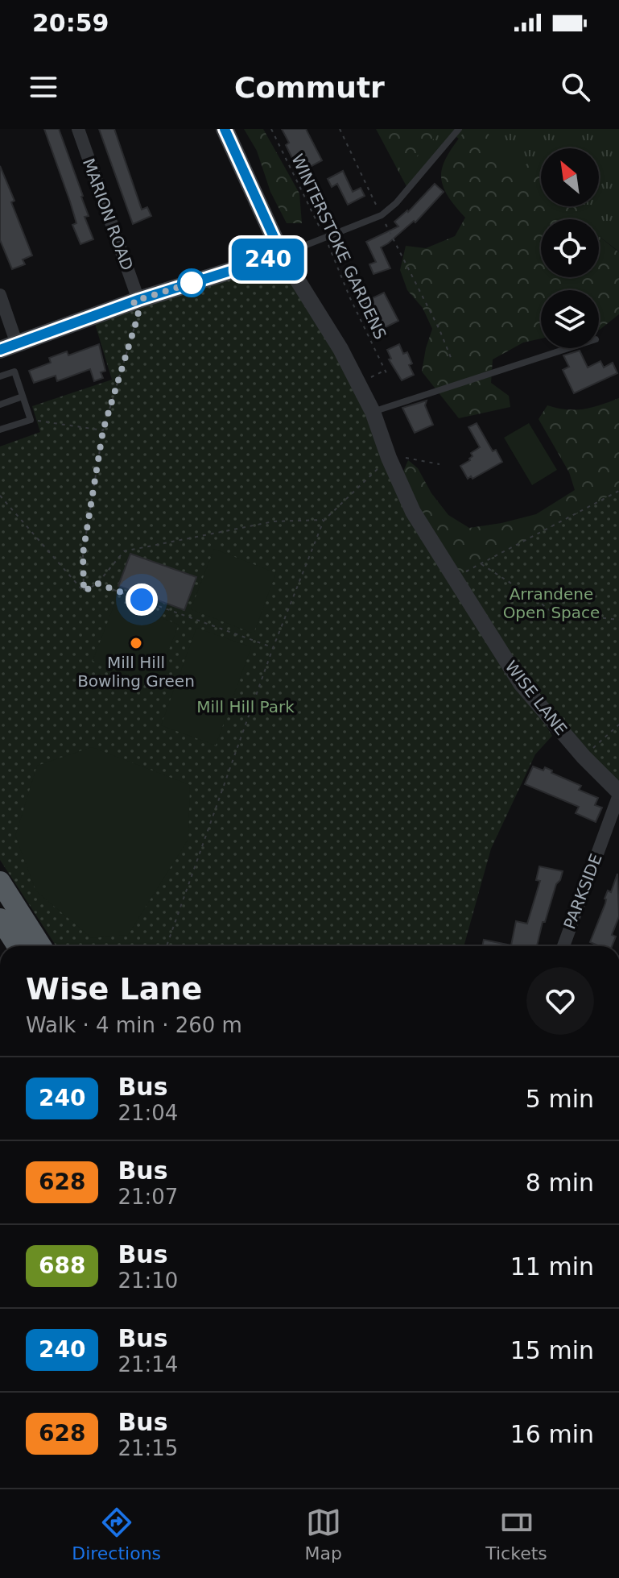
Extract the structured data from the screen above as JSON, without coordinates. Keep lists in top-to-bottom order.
{
  "streets": {
    "street": ["MARION ROAD", "WISE LANE", "PARKSIDE"],
    "path": ["WINTERSTOKE GARDENS"]
  },
  "crossings": [
    ["WISE LANE", "PARKSIDE"]
  ],
  "parks": ["Arrandene Open Space", "Mill Hill Park"],
  "places": ["Mill Hill Bowling Green"],
  "lines": ["bus line 240"],
  "north": "top left",
  "page": {
    "status": "20:59",
    "header": "Commutr",
    "on_map": "240",
    "heading": ["Wise Lane", "Walk · 4 min · 260 m"],
    "list": [
      {
        "mark": "240",
        "name": "Bus",
        "note": "21:04",
        "value": "5 min"
      },
      {
        "mark": "628",
        "name": "Bus",
        "note": "21:07",
        "value": "8 min"
      },
      {
        "mark": "688",
        "name": "Bus",
        "note": "21:10",
        "value": "11 min"
      },
      {
        "mark": "240",
        "name": "Bus",
        "note": "21:14",
        "value": "15 min"
      },
      {
        "mark": "628",
        "name": "Bus",
        "note": "21:15",
        "value": "16 min"
      }
    ],
    "tabs": ["Directions", "Map", "Tickets"]
  }
}
